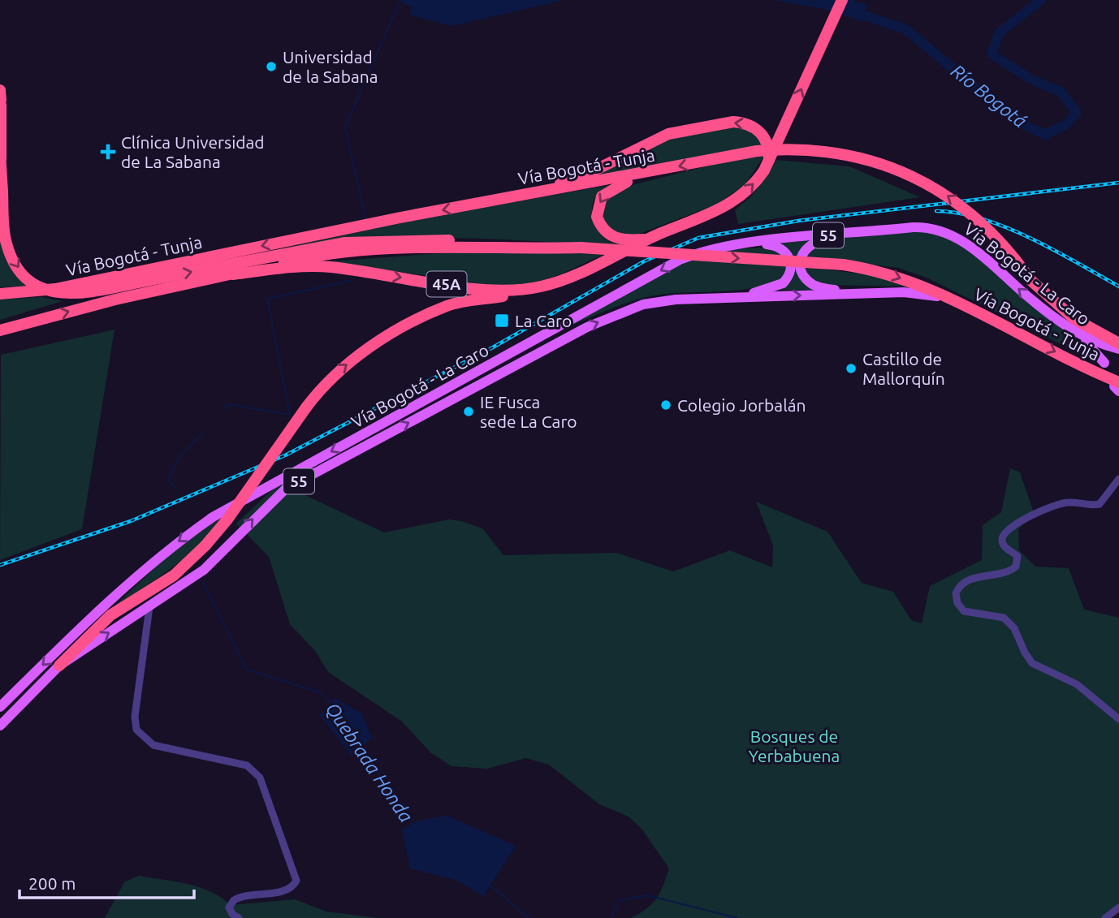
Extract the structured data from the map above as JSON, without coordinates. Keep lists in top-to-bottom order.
{
  "streets": {
    "highway": ["Vía Bogotá - Tunja", "55", "45A"],
    "main road": ["Vía Bogotá - La Caro"]
  },
  "crossings": [
    ["Vía Bogotá - Tunja", "55"],
    ["Vía Bogotá - Tunja", "Vía Bogotá - La Caro"],
    ["Vía Bogotá - Tunja", "45A"]
  ],
  "water": ["Río Bogotá", "Quebrada Honda"],
  "parks": ["Bosques de Yerbabuena"],
  "places": {
    "other": [
      "Universidad de la Sabana",
      "Castillo de Mallorquín",
      "Colegio Jorbalán",
      "IE Fusca sede La Caro"
    ],
    "health": ["Clínica Universidad de La Sabana"],
    "transit": ["La Caro"]
  },
  "scale_bar": "200 m"
}
